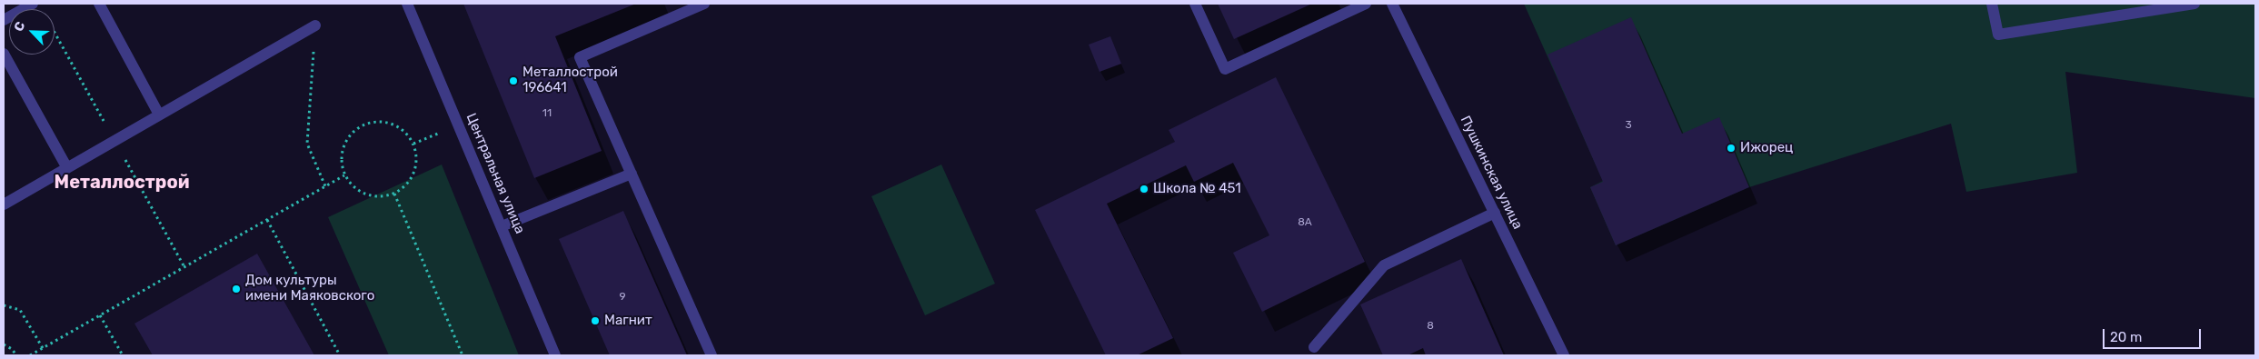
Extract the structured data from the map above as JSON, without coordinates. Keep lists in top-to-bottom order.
{
  "streets": {
    "street": ["Пушкинская улица", "Центральная улица"]
  },
  "districts": ["Металлострой"],
  "places": [
    "Металлострой 196641",
    "Ижорец",
    "Школа № 451",
    "Дом культуры имени Маяковского",
    "Магнит"
  ],
  "house_numbers": [
    "11",
    "3",
    "8А",
    "9",
    "8"
  ],
  "scale_bar": "20 m",
  "north": "top left"
}
